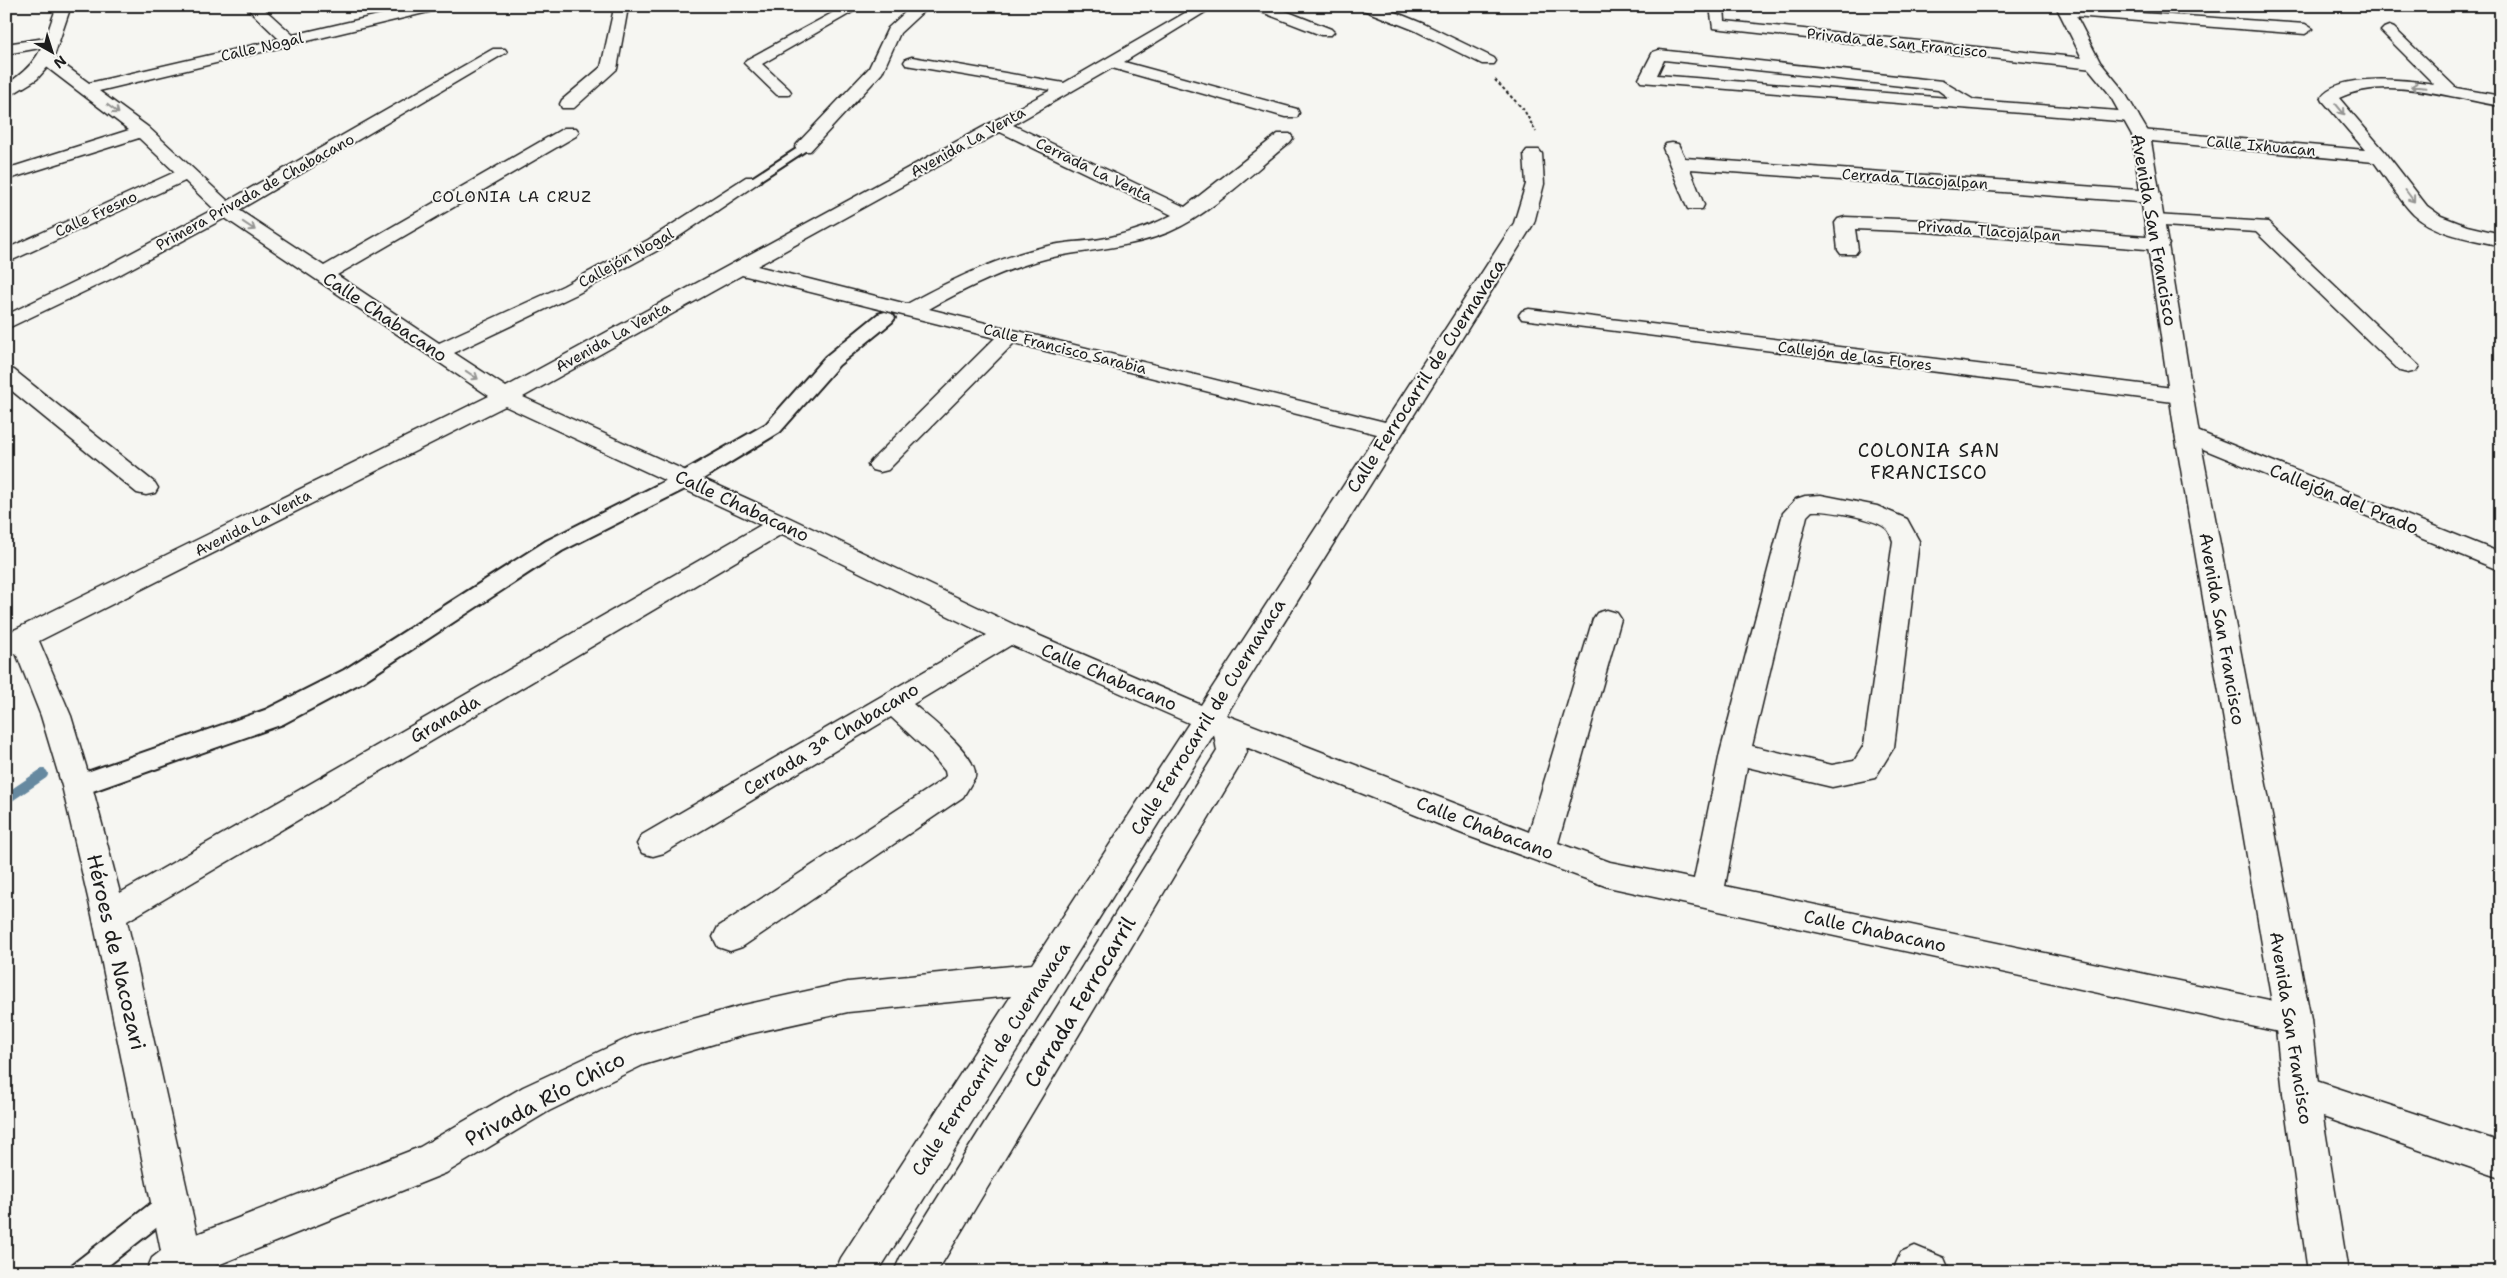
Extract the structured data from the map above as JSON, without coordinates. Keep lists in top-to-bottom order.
{
  "streets": {
    "street": [
      "Privada de San Francisco",
      "Calle Nogal",
      "Avenida La Venta",
      "Calle Ixhuacan",
      "Cerrada La Venta",
      "Cerrada Tlacojalpan",
      "Primera Privada de Chabacano",
      "Calle Fresno",
      "Avenida San Francisco",
      "Privada Tlacojalpan",
      "Callejón Nogal",
      "Calle Chabacano",
      "Calle Francisco Sarabia",
      "Callejón de las Flores",
      "Calle Ferrocarril de Cuernavaca",
      "Callejón del Prado",
      "Granada",
      "Cerrada 3ª Chabacano",
      "Héroes de Nacozari",
      "Cerrada Ferrocarril",
      "Privada Río Chico"
    ]
  },
  "crossings": [
    ["Privada de San Francisco", "Avenida San Francisco"],
    ["Calle Nogal", "Calle Chabacano"],
    ["Avenida La Venta", "Cerrada La Venta"],
    ["Avenida La Venta", "Calle Chabacano"],
    ["Avenida La Venta", "Calle Francisco Sarabia"],
    ["Avenida La Venta", "Héroes de Nacozari"],
    ["Calle Ixhuacan", "Avenida San Francisco"],
    ["Cerrada Tlacojalpan", "Avenida San Francisco"],
    ["Cerrada Tlacojalpan", "Privada Tlacojalpan"],
    ["Primera Privada de Chabacano", "Calle Chabacano"],
    ["Calle Fresno", "Calle Chabacano"],
    ["Avenida San Francisco", "Privada Tlacojalpan"],
    ["Avenida San Francisco", "Calle Chabacano"],
    ["Avenida San Francisco", "Callejón de las Flores"],
    ["Avenida San Francisco", "Callejón del Prado"],
    ["Callejón Nogal", "Calle Chabacano"],
    ["Calle Chabacano", "Calle Ferrocarril de Cuernavaca"],
    ["Calle Chabacano", "Granada"],
    ["Calle Chabacano", "Cerrada 3ª Chabacano"],
    ["Calle Chabacano", "Cerrada Ferrocarril"],
    ["Calle Francisco Sarabia", "Calle Ferrocarril de Cuernavaca"],
    ["Calle Ferrocarril de Cuernavaca", "Cerrada Ferrocarril"],
    ["Calle Ferrocarril de Cuernavaca", "Privada Río Chico"],
    ["Granada", "Héroes de Nacozari"],
    ["Héroes de Nacozari", "Privada Río Chico"]
  ],
  "districts": ["COLONIA LA CRUZ", "COLONIA SAN FRANCISCO"],
  "north": "bottom right"
}
